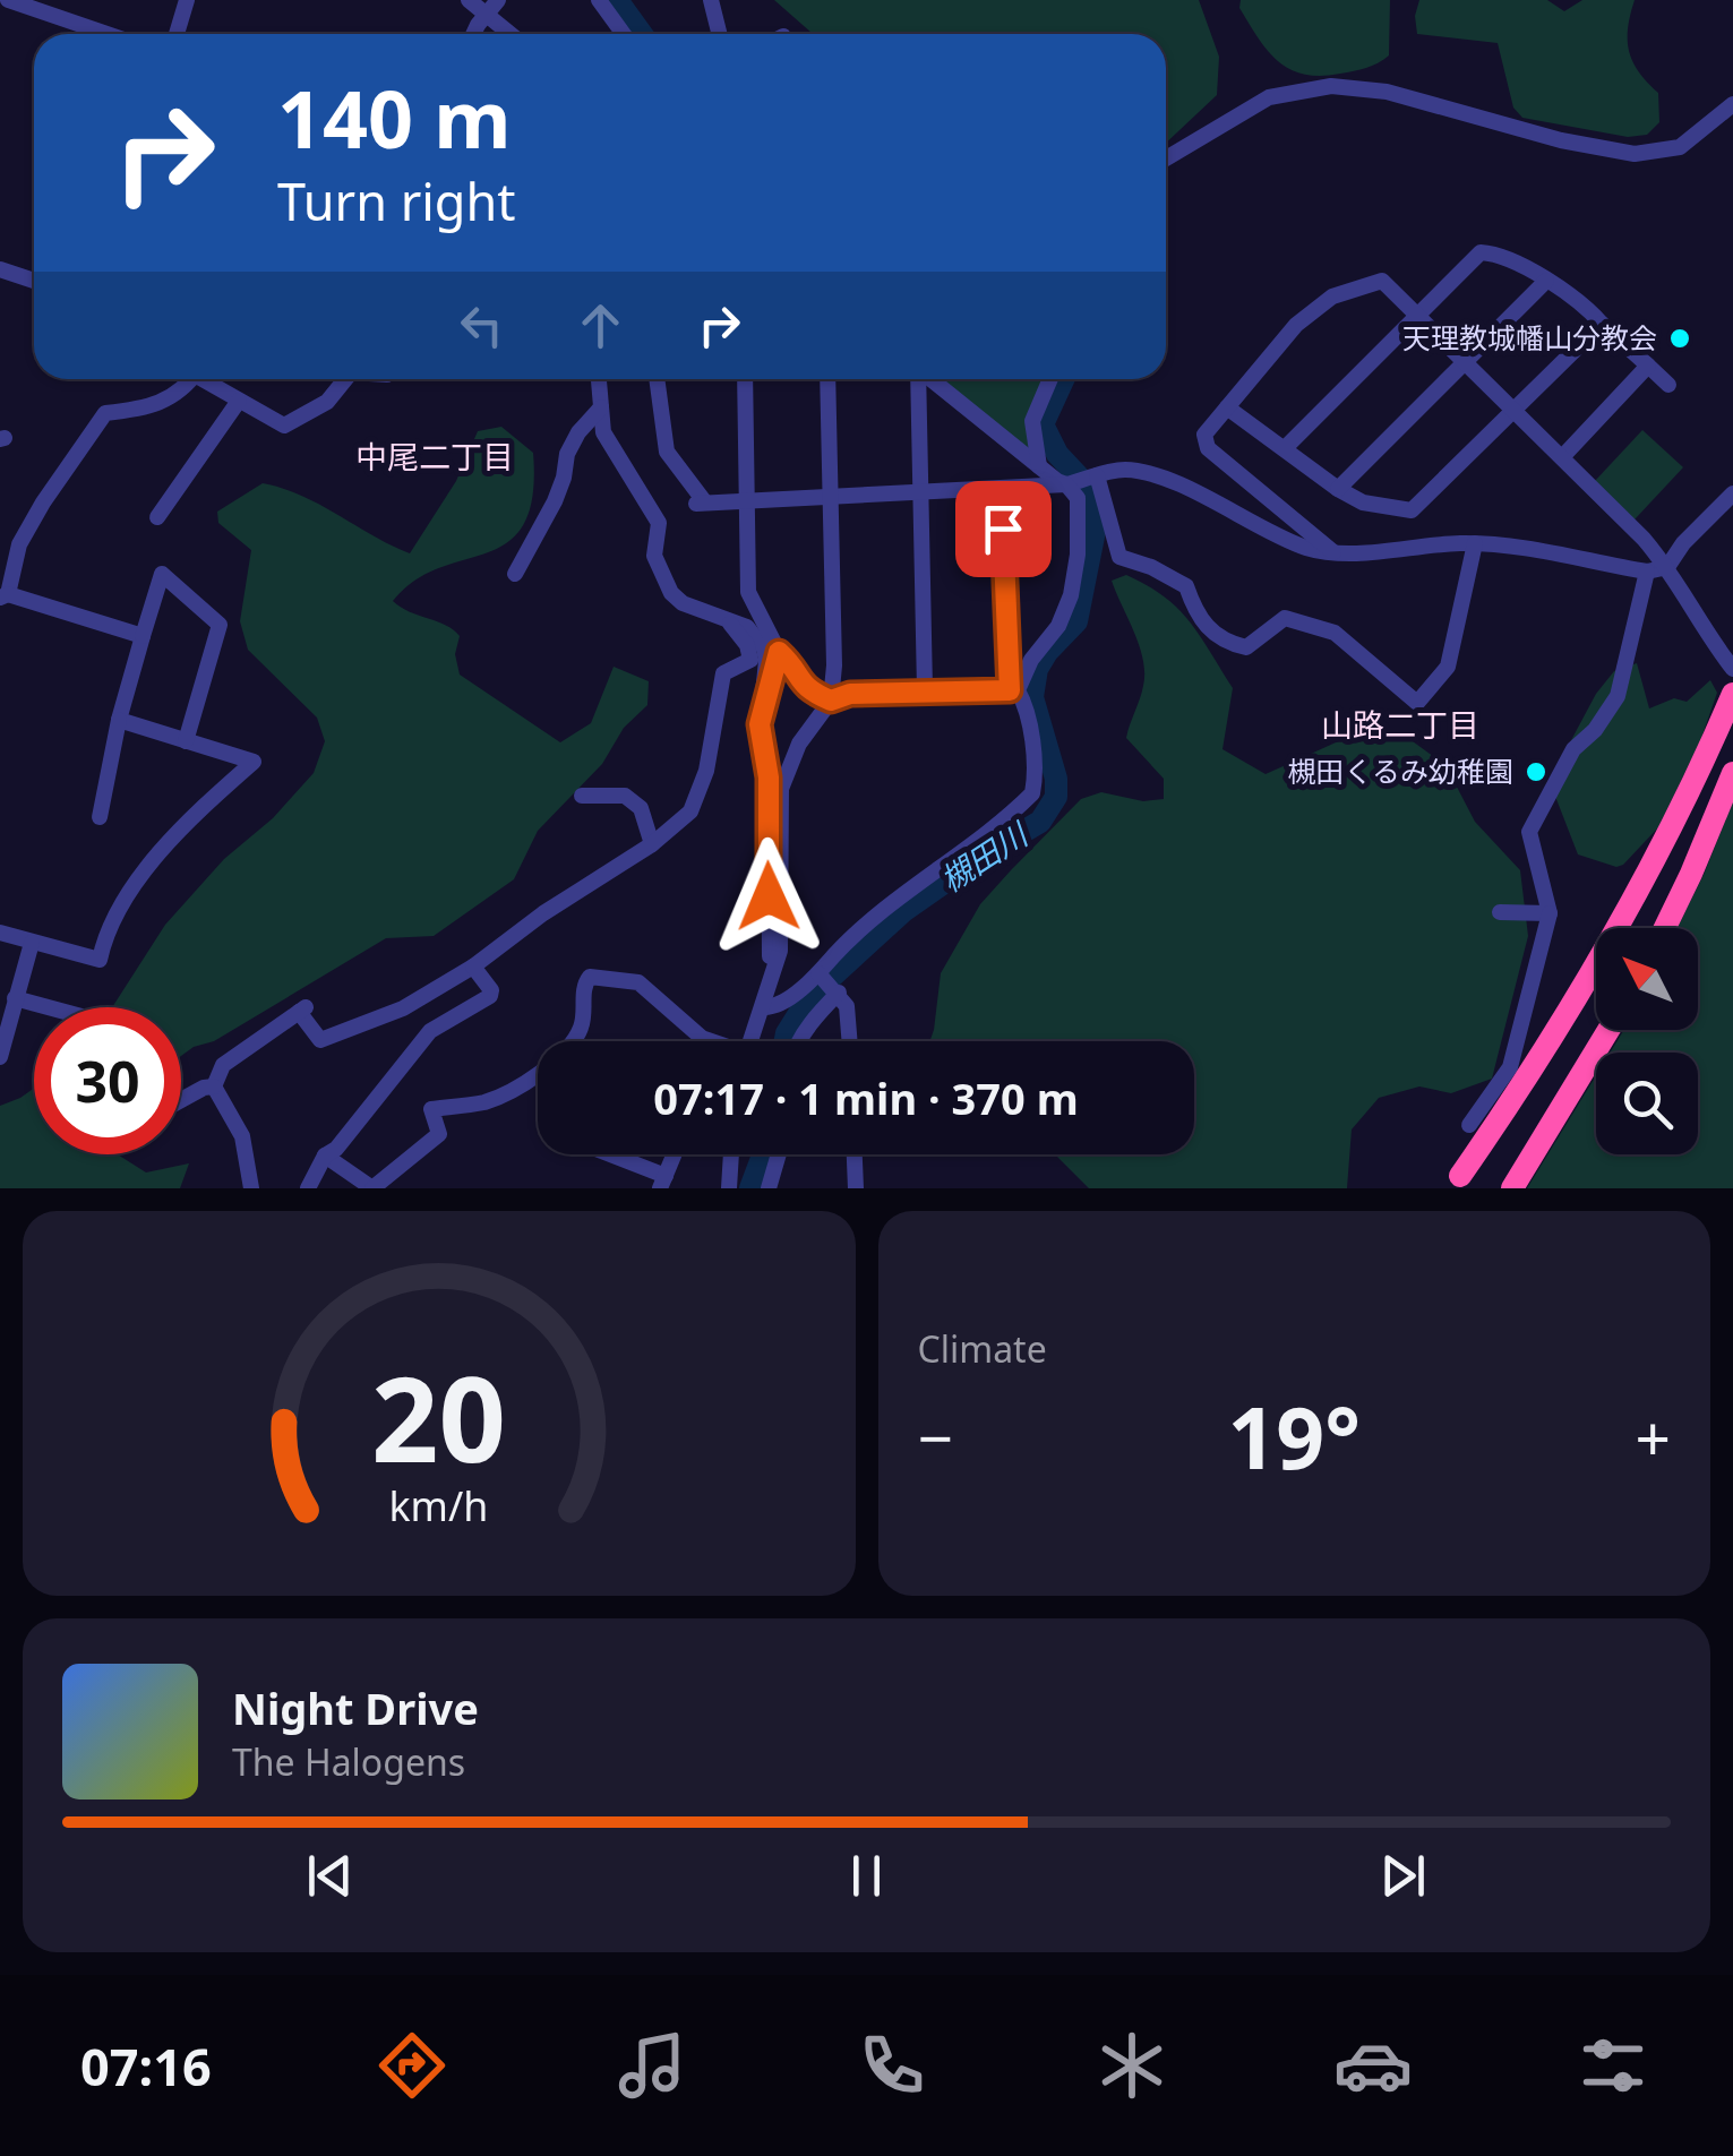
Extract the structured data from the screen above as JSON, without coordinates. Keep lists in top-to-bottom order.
{
  "districts": ["中尾二丁目", "山路二丁目"],
  "water": ["槻田川"],
  "places": ["天理教城幡山分教会", "槻田くるみ幼稚園"],
  "north": "top left",
  "page": {
    "turn": ["140 m", "Turn right"],
    "limit": "30",
    "trip": "07:17 · 1 min · 370 m",
    "tile": "Climate",
    "heat": ["−", "19°", "+"],
    "song": ["Night Drive", "The Halogens"],
    "tabs": "07:16",
    "gauge": ["20", "km/h"]
  }
}
